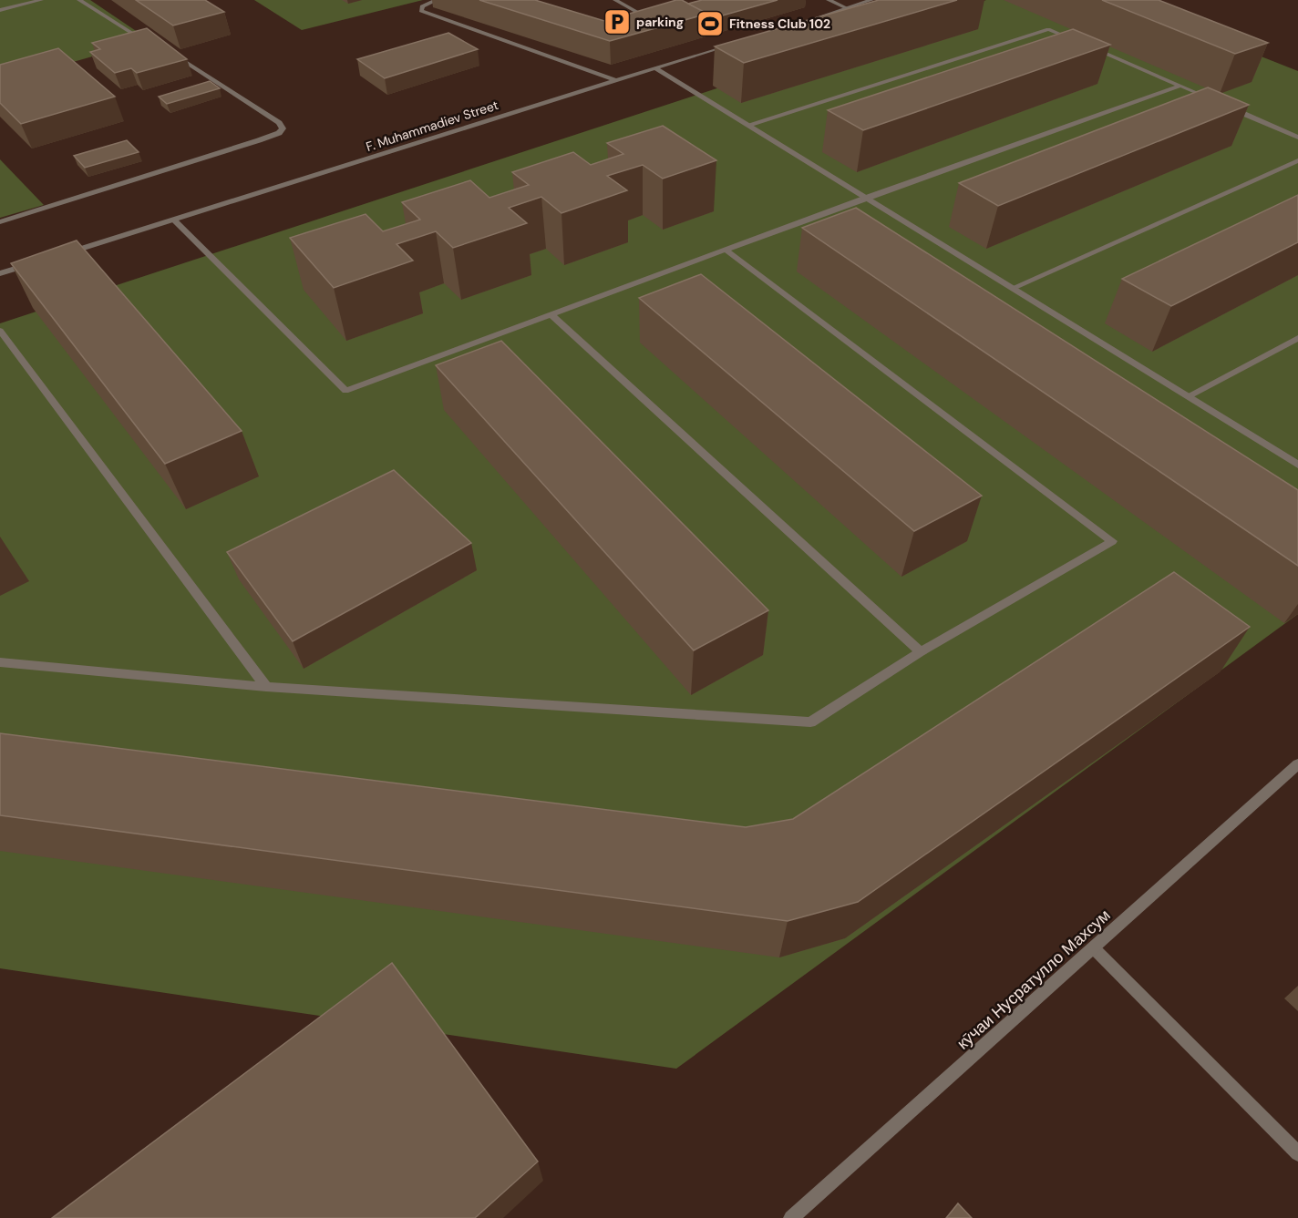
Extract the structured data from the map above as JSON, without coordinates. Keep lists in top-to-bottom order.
{
  "streets": {
    "street": ["F. Muhammadiev Street", "кӯчаи Нусратулло Махсум"]
  },
  "places": {
    "parking": ["parking"],
    "sports": ["Fitness Club 102"]
  }
}
